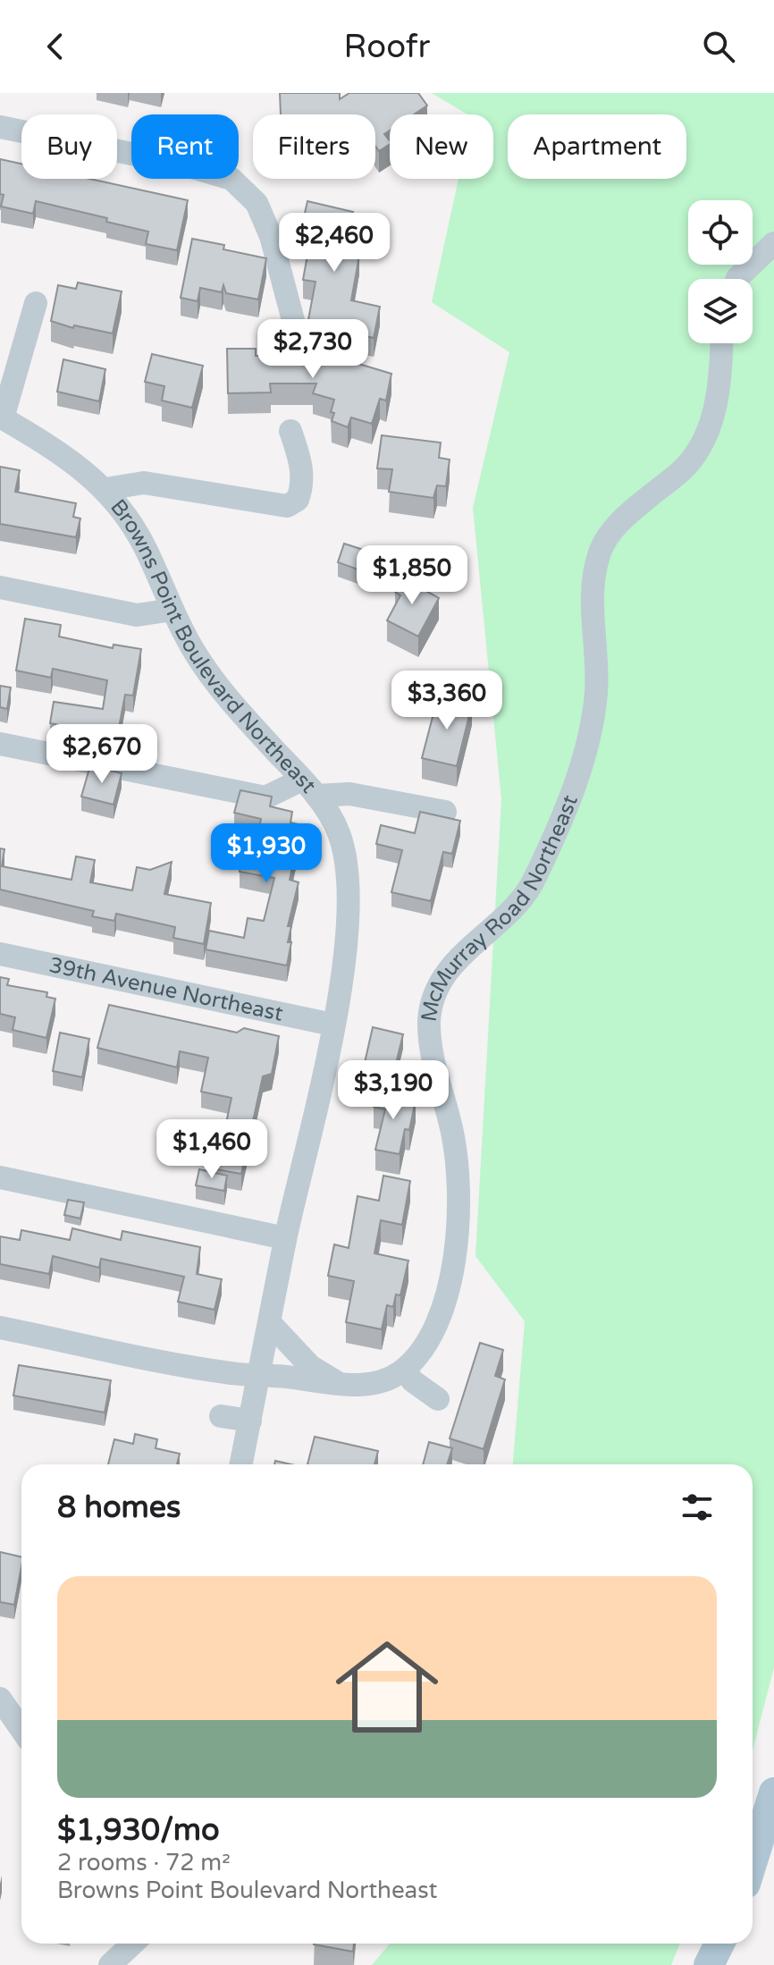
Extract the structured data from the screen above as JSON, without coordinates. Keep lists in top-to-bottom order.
{
  "streets": {
    "street": ["Browns Point Boulevard Northeast", "McMurray Road Northeast", "39th Avenue Northeast"]
  },
  "crossings": [
    ["Browns Point Boulevard Northeast", "McMurray Road Northeast"],
    ["Browns Point Boulevard Northeast", "39th Avenue Northeast"]
  ],
  "page": {
    "header": "Roofr",
    "chip": [
      "Buy",
      "Rent",
      "Filters",
      "New",
      "Apartment"
    ],
    "price": [
      "$2,460",
      "$2,730",
      "$1,850",
      "$3,360",
      "$2,670",
      "$1,930",
      "$3,190",
      "$1,460"
    ],
    "heading": "8 homes",
    "list": [
      {
        "name": "$1,930/mo",
        "note": "2 rooms · 72 m² · Browns Point Boulevard Northeast"
      }
    ]
  }
}
